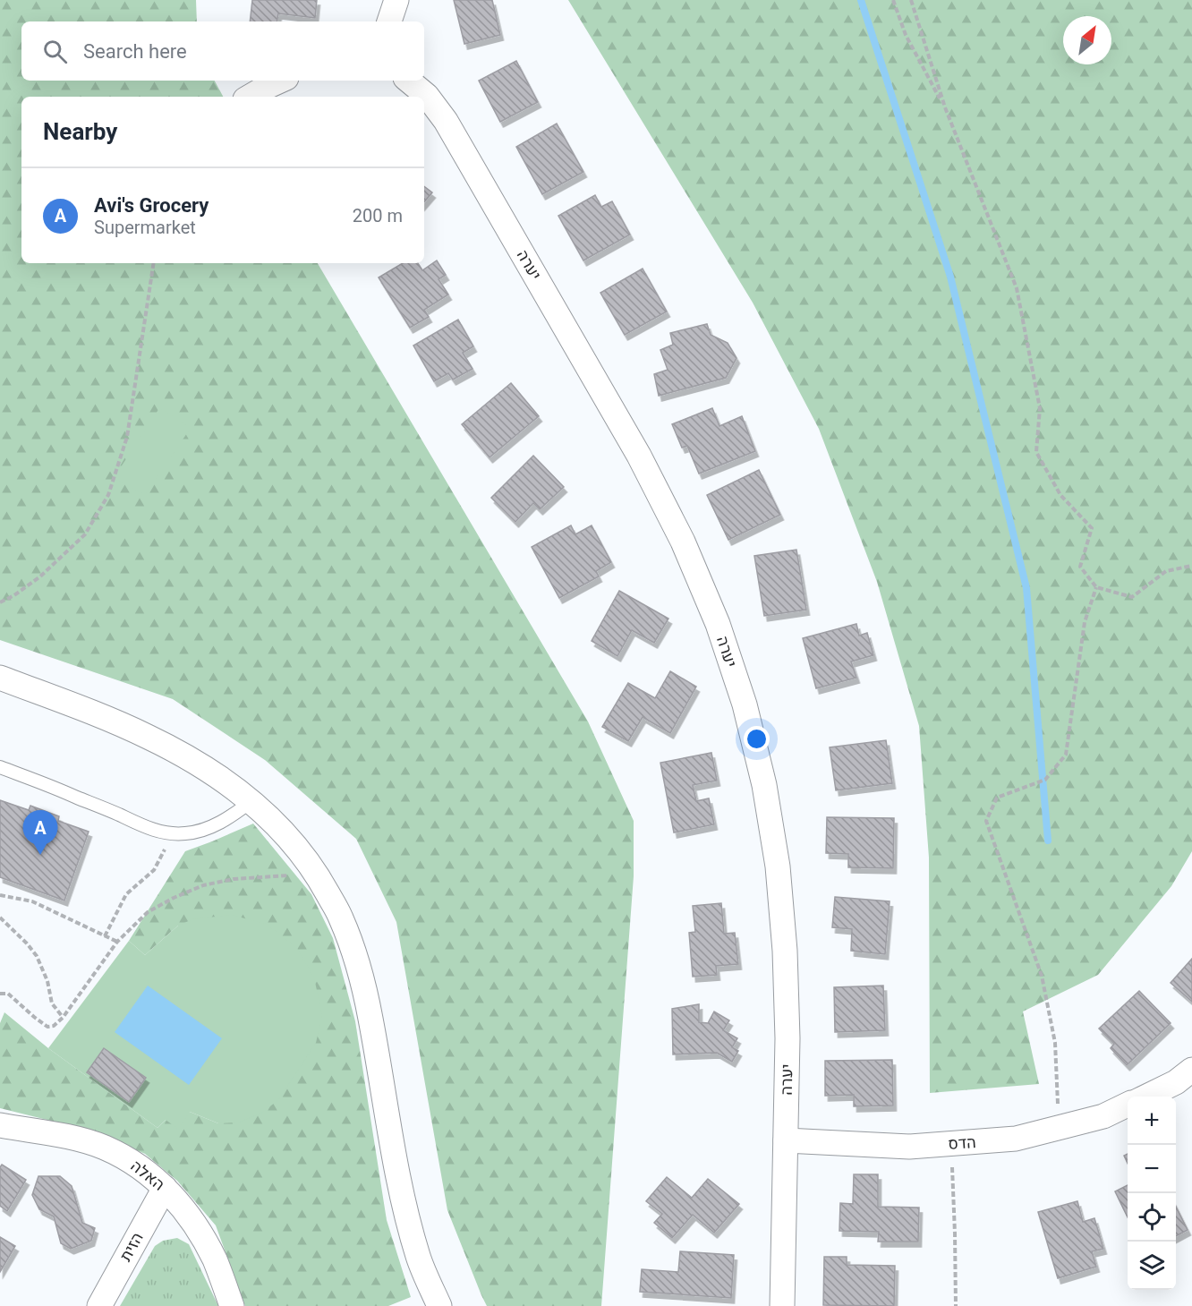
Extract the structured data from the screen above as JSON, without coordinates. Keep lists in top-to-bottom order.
{
  "streets": {
    "street": [
      "יערה",
      "הדס",
      "האלה",
      "הזית"
    ]
  },
  "crossings": [
    ["יערה", "הדס"],
    ["האלה", "הזית"]
  ],
  "north": "top right",
  "page": {
    "search": "Search here",
    "heading": "Nearby",
    "list": [
      {
        "mark": "A",
        "name": "Avi's Grocery",
        "note": "Supermarket",
        "value": "200 m"
      }
    ],
    "pins": "A",
    "map_buttons": ["+", "−"]
  }
}
